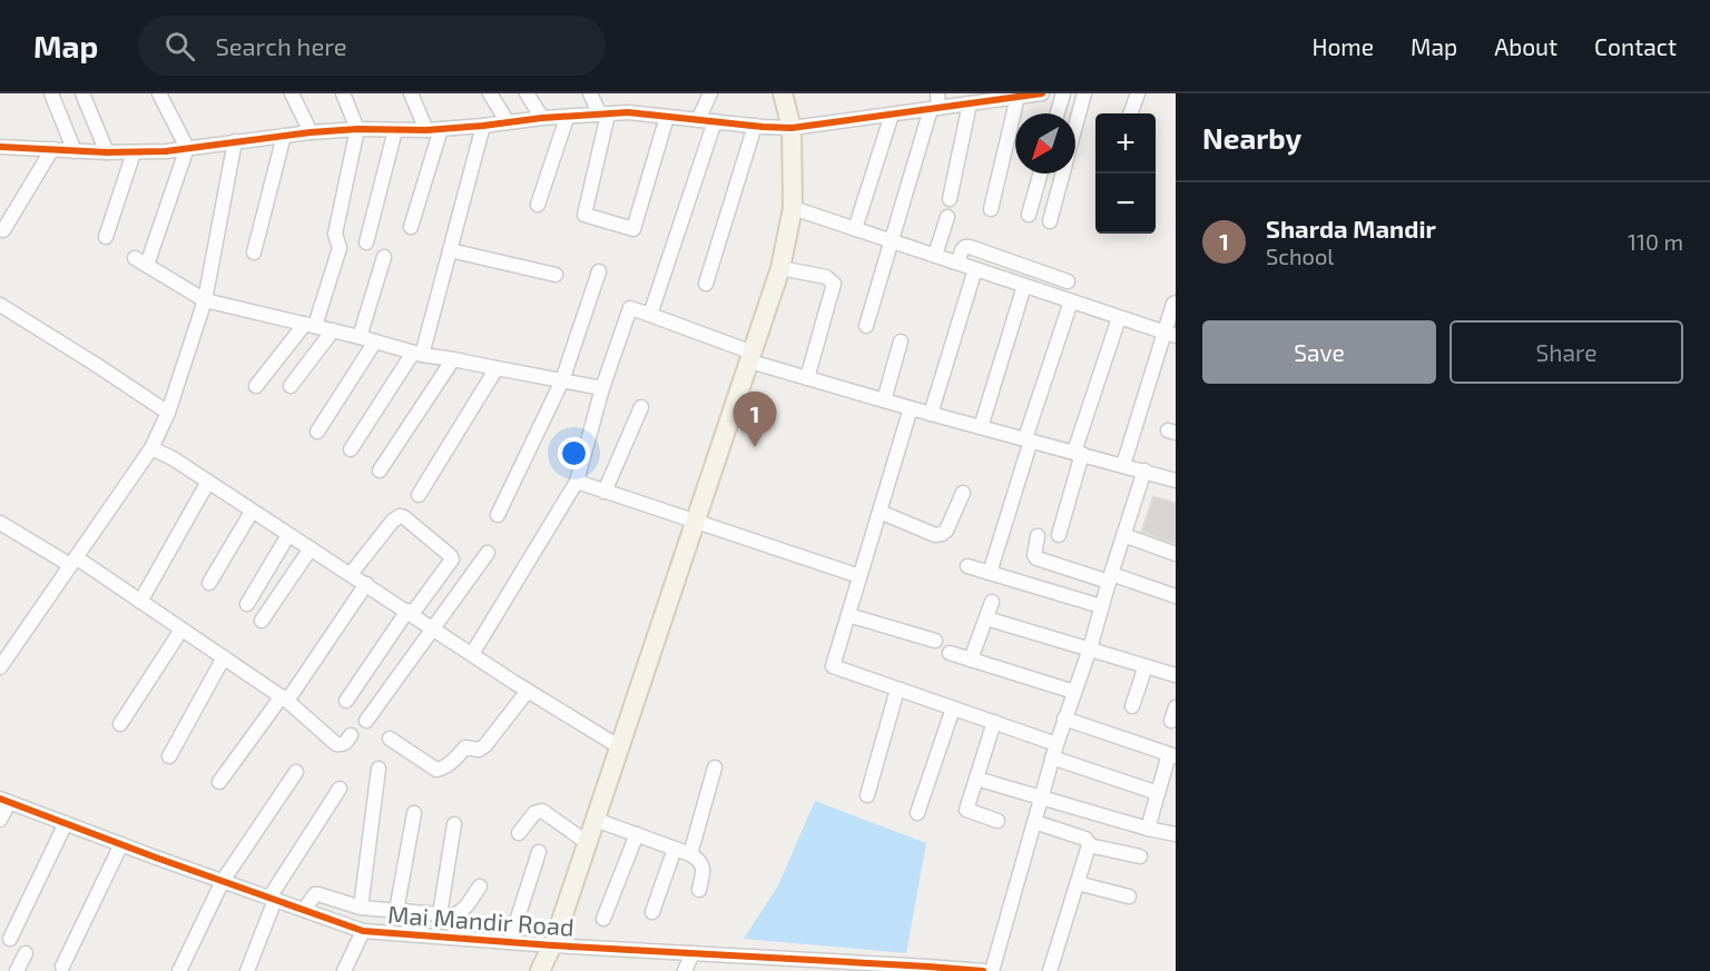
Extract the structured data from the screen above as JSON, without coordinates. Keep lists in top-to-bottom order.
{
  "streets": {
    "street": ["Mai Mandir Road"]
  },
  "north": "bottom left",
  "page": {
    "header": "Map",
    "search": "Search here",
    "nav": [
      "Home",
      "Map",
      "About",
      "Contact"
    ],
    "heading": "Nearby",
    "map_buttons": ["+", "−"],
    "list": [
      {
        "mark": "1",
        "name": "Sharda Mandir",
        "note": "School",
        "value": "110 m"
      }
    ],
    "buttons": ["Save", "Share"],
    "pins": "1"
  }
}
